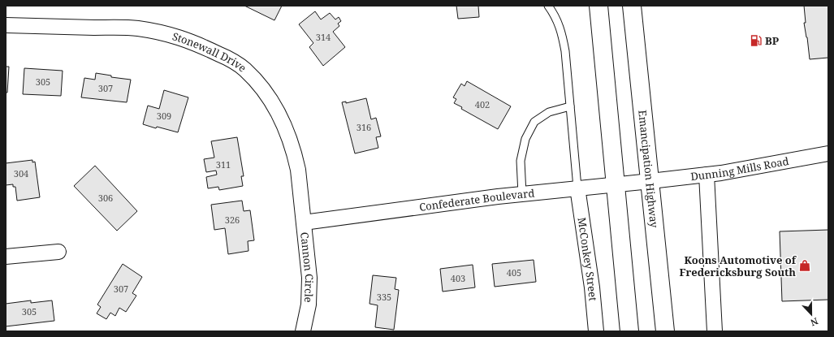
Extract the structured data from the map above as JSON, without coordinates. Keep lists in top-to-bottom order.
{
  "streets": {
    "main road": ["Emancipation Highway"],
    "street": [
      "Stonewall Drive",
      "Dunning Mills Road",
      "Confederate Boulevard",
      "McConkey Street",
      "Cannon Circle"
    ]
  },
  "crossings": [
    ["Stonewall Drive", "Confederate Boulevard"],
    ["Stonewall Drive", "Cannon Circle"],
    ["Emancipation Highway", "Dunning Mills Road"],
    ["Emancipation Highway", "Confederate Boulevard"],
    ["Dunning Mills Road", "Confederate Boulevard"],
    ["Confederate Boulevard", "McConkey Street"],
    ["Confederate Boulevard", "Cannon Circle"]
  ],
  "places": {
    "fuel station": ["BP"],
    "shop": ["Koons Automotive of Fredericksburg South"]
  },
  "house_numbers": [
    "314",
    "305",
    "307",
    "402",
    "309",
    "316",
    "311",
    "304",
    "306",
    "326",
    "405",
    "403",
    "307",
    "335",
    "305"
  ],
  "north": "bottom"
}
